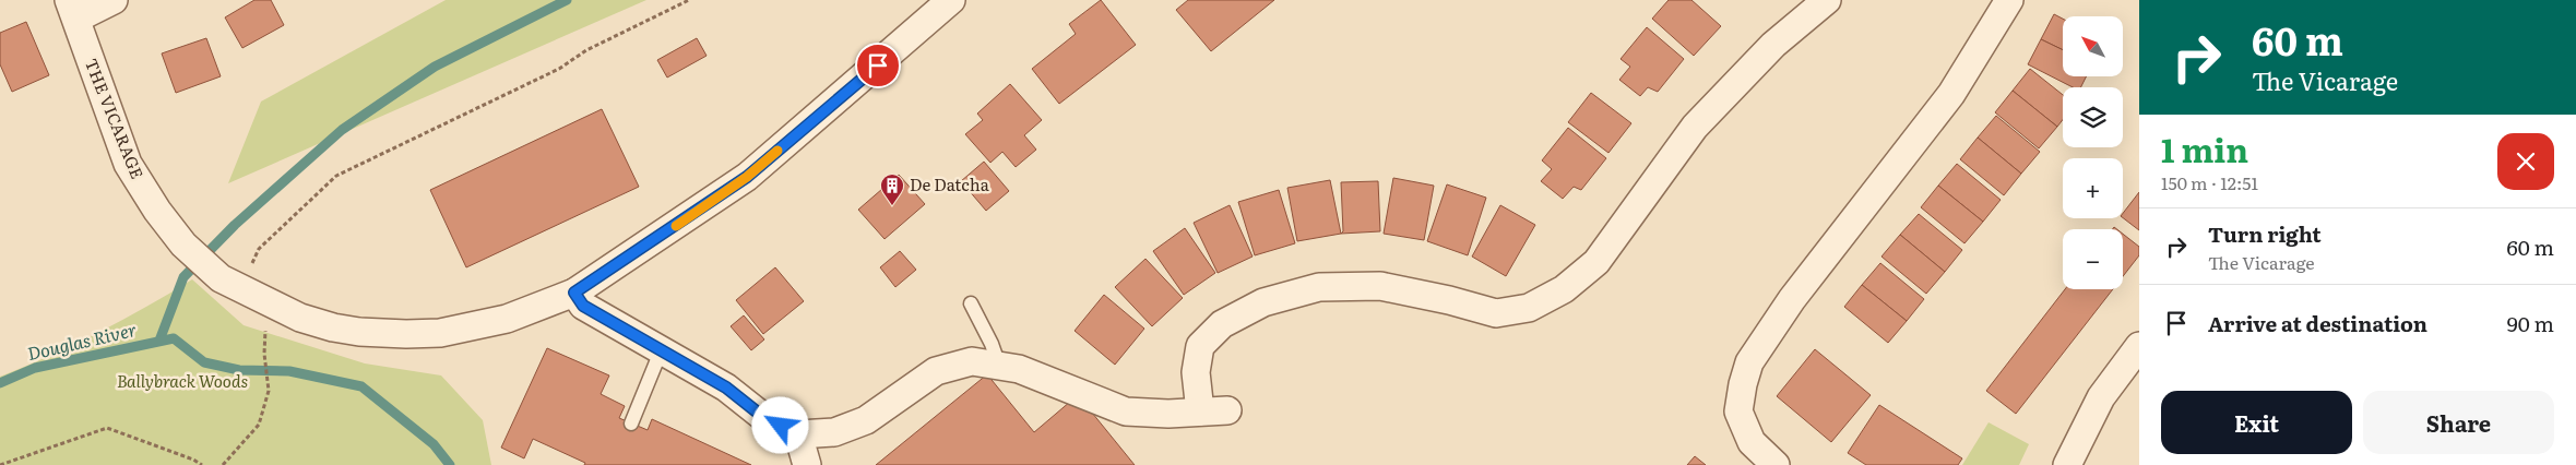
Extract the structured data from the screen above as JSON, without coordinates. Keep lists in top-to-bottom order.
{
  "streets": {
    "street": ["THE VICARAGE"]
  },
  "water": ["Douglas River"],
  "parks": ["Ballybrack Woods"],
  "places": {
    "building": ["De Datcha"]
  },
  "north": "top left",
  "page": {
    "turn": ["60 m", "The Vicarage"],
    "map_buttons": ["+", "−"],
    "heading": ["1 min", "150 m · 12:51"],
    "list": [
      {
        "name": "Turn right",
        "note": "The Vicarage",
        "value": "60 m"
      },
      {
        "name": "Arrive at destination",
        "value": "90 m"
      }
    ],
    "buttons": ["Exit", "Share"]
  }
}
